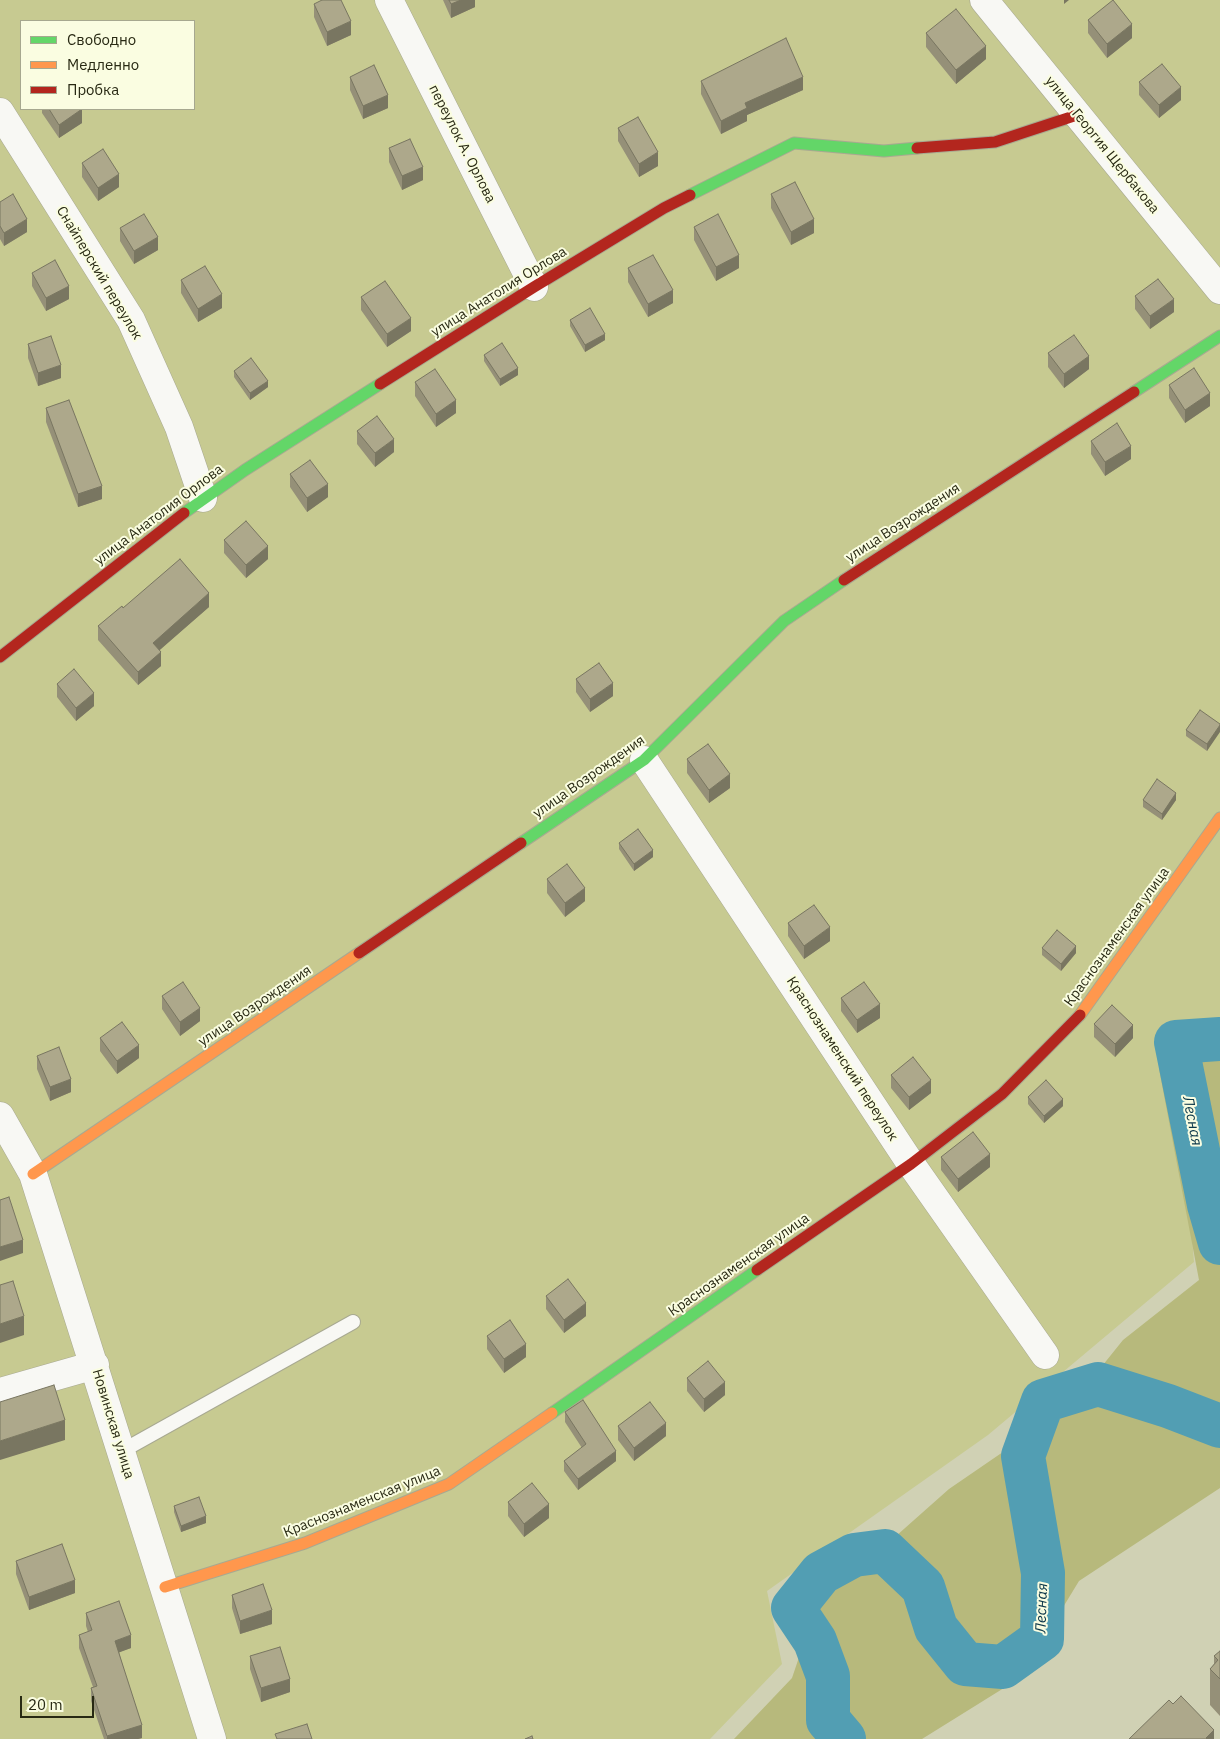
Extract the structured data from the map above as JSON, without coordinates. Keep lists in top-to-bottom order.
{
  "streets": {
    "street": [
      "переулок А. Орлова",
      "улица Георгия Щербакова",
      "Снайперский переулок",
      "улица Анатолия Орлова",
      "улица Возрождения",
      "Краснознаменская улица",
      "Краснознаменский переулок",
      "Новинская улица"
    ]
  },
  "crossings": [
    ["переулок А. Орлова", "улица Анатолия Орлова"],
    ["улица Георгия Щербакова", "улица Анатолия Орлова"],
    ["Снайперский переулок", "улица Анатолия Орлова"],
    ["улица Возрождения", "Краснознаменский переулок"],
    ["улица Возрождения", "Новинская улица"],
    ["Краснознаменская улица", "Краснознаменский переулок"],
    ["Краснознаменская улица", "Новинская улица"]
  ],
  "water": ["Лесная"],
  "legend": ["Свободно", "Медленно", "Пробка"],
  "scale_bar": "20 m"
}
